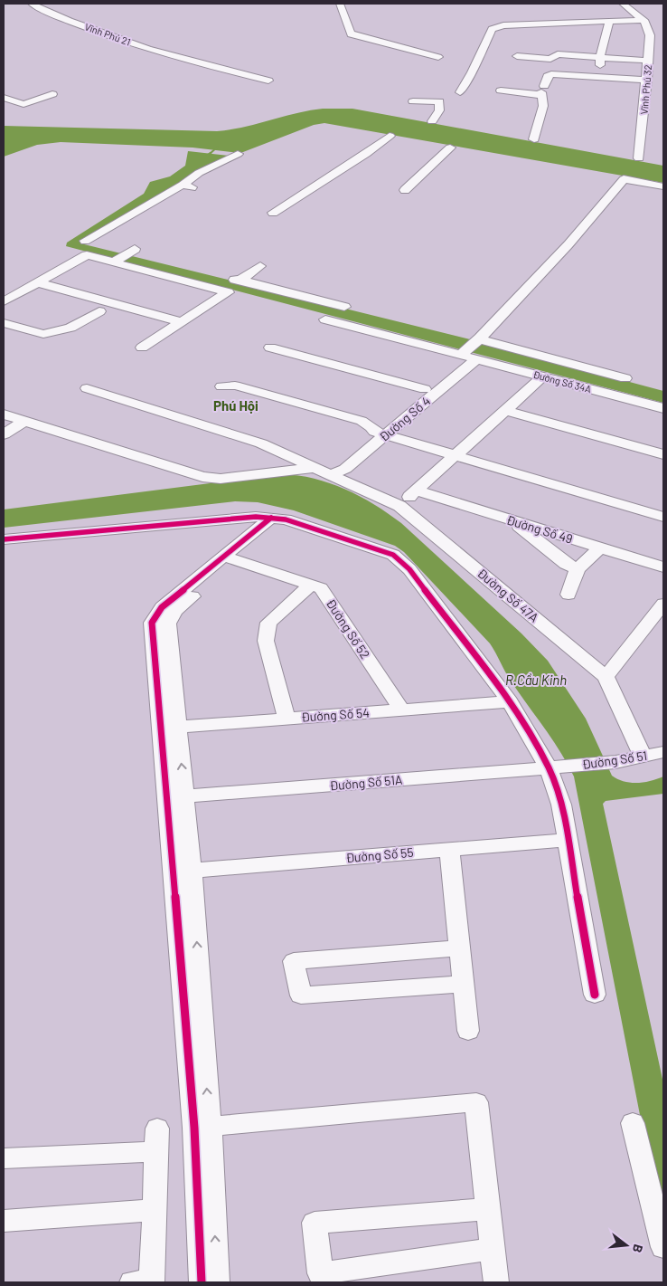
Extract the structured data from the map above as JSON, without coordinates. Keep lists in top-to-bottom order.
{
  "streets": {
    "street": [
      "Vĩnh Phú 21",
      "Vĩnh Phú 32",
      "Đường Số 34A",
      "Đường Số 4",
      "Đường Số 49",
      "Đường Số 47A",
      "Đường Số 52",
      "Đường Số 54",
      "Đường Số 51",
      "Đường Số 51A",
      "Đường Số 55"
    ]
  },
  "crossings": [
    ["Đường Số 34A", "Đường Số 4"],
    ["Đường Số 4", "Đường Số 47A"],
    ["Đường Số 47A", "Đường Số 51"],
    ["Đường Số 52", "Đường Số 54"],
    ["Đường Số 51", "Đường Số 51A"]
  ],
  "districts": ["Phú Hội"],
  "water": ["R.Cầu Kinh"],
  "north": "right"
}
